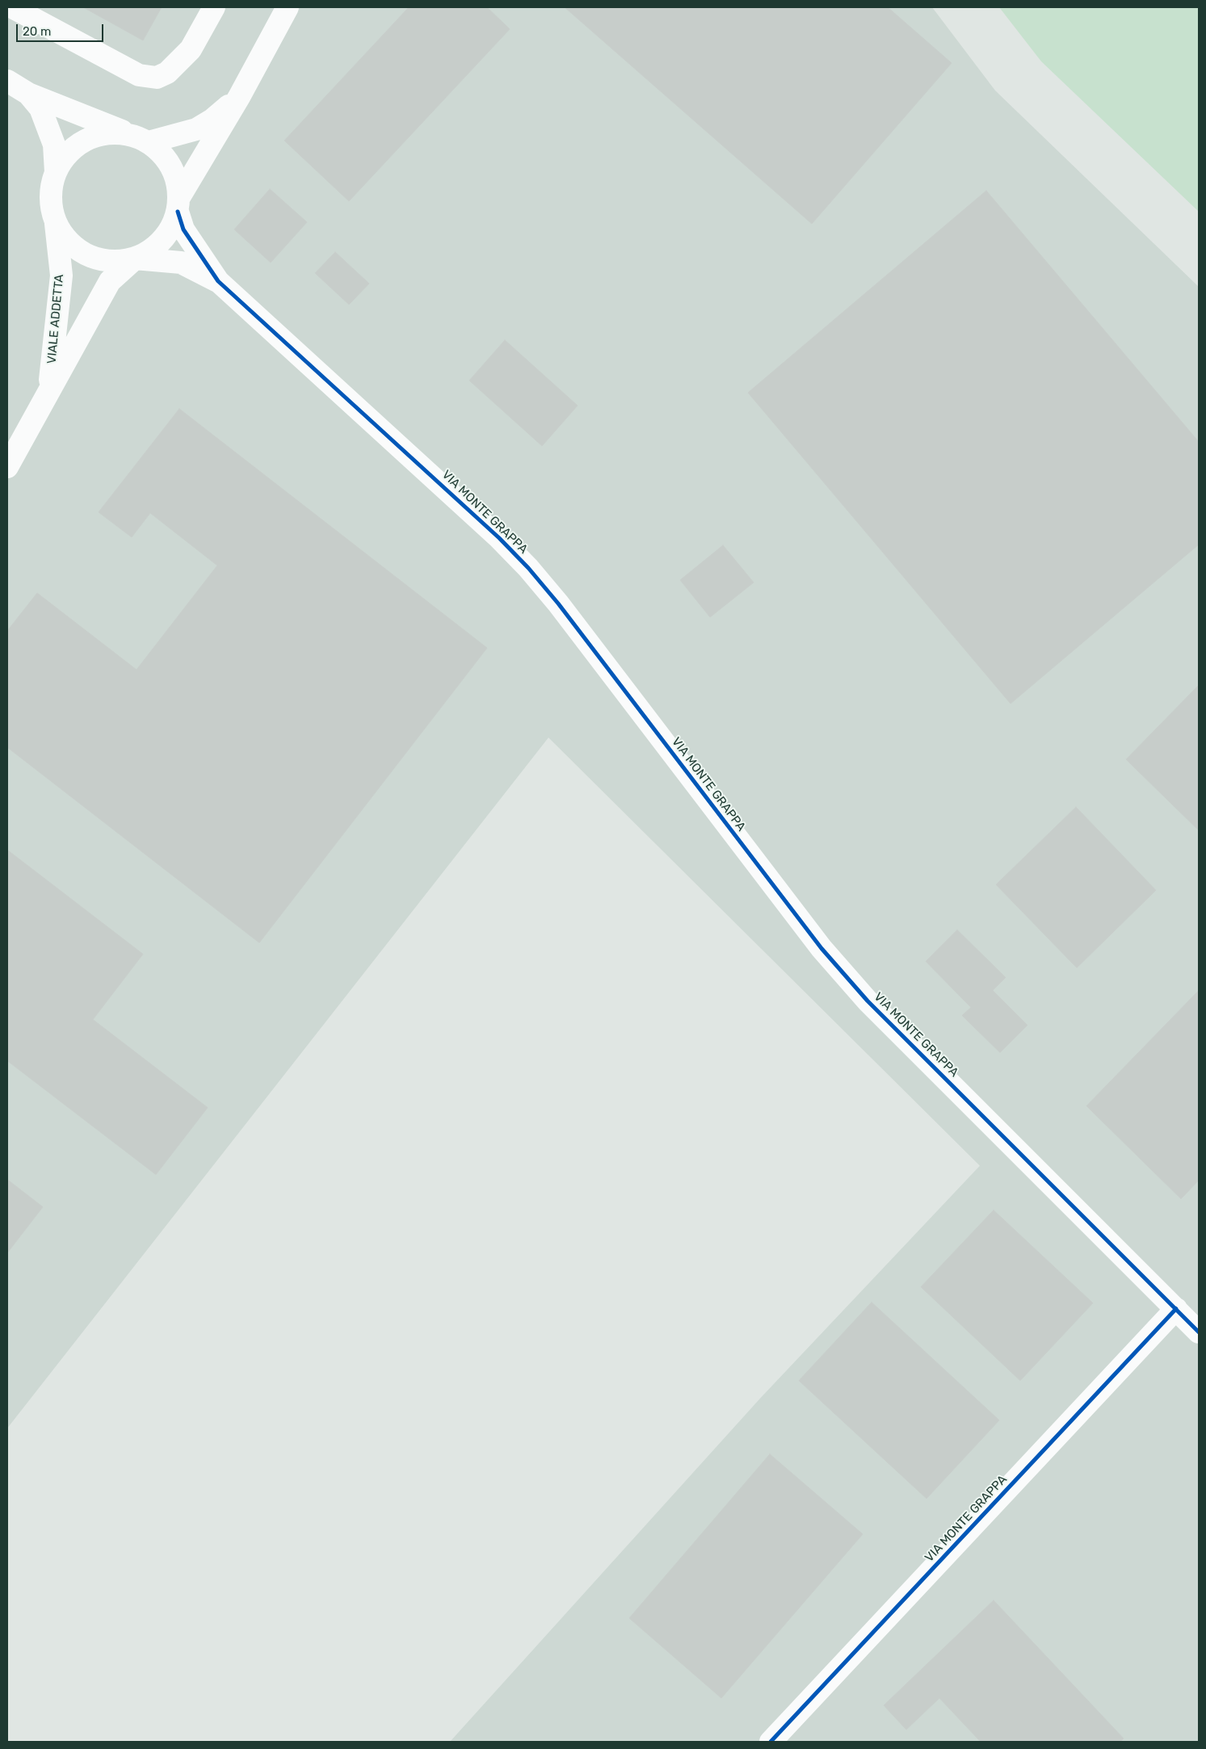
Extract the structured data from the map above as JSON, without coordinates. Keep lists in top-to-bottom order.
{
  "streets": {
    "street": ["VIALE ADDETTA", "VIA MONTE GRAPPA"]
  },
  "scale_bar": "20 m"
}
